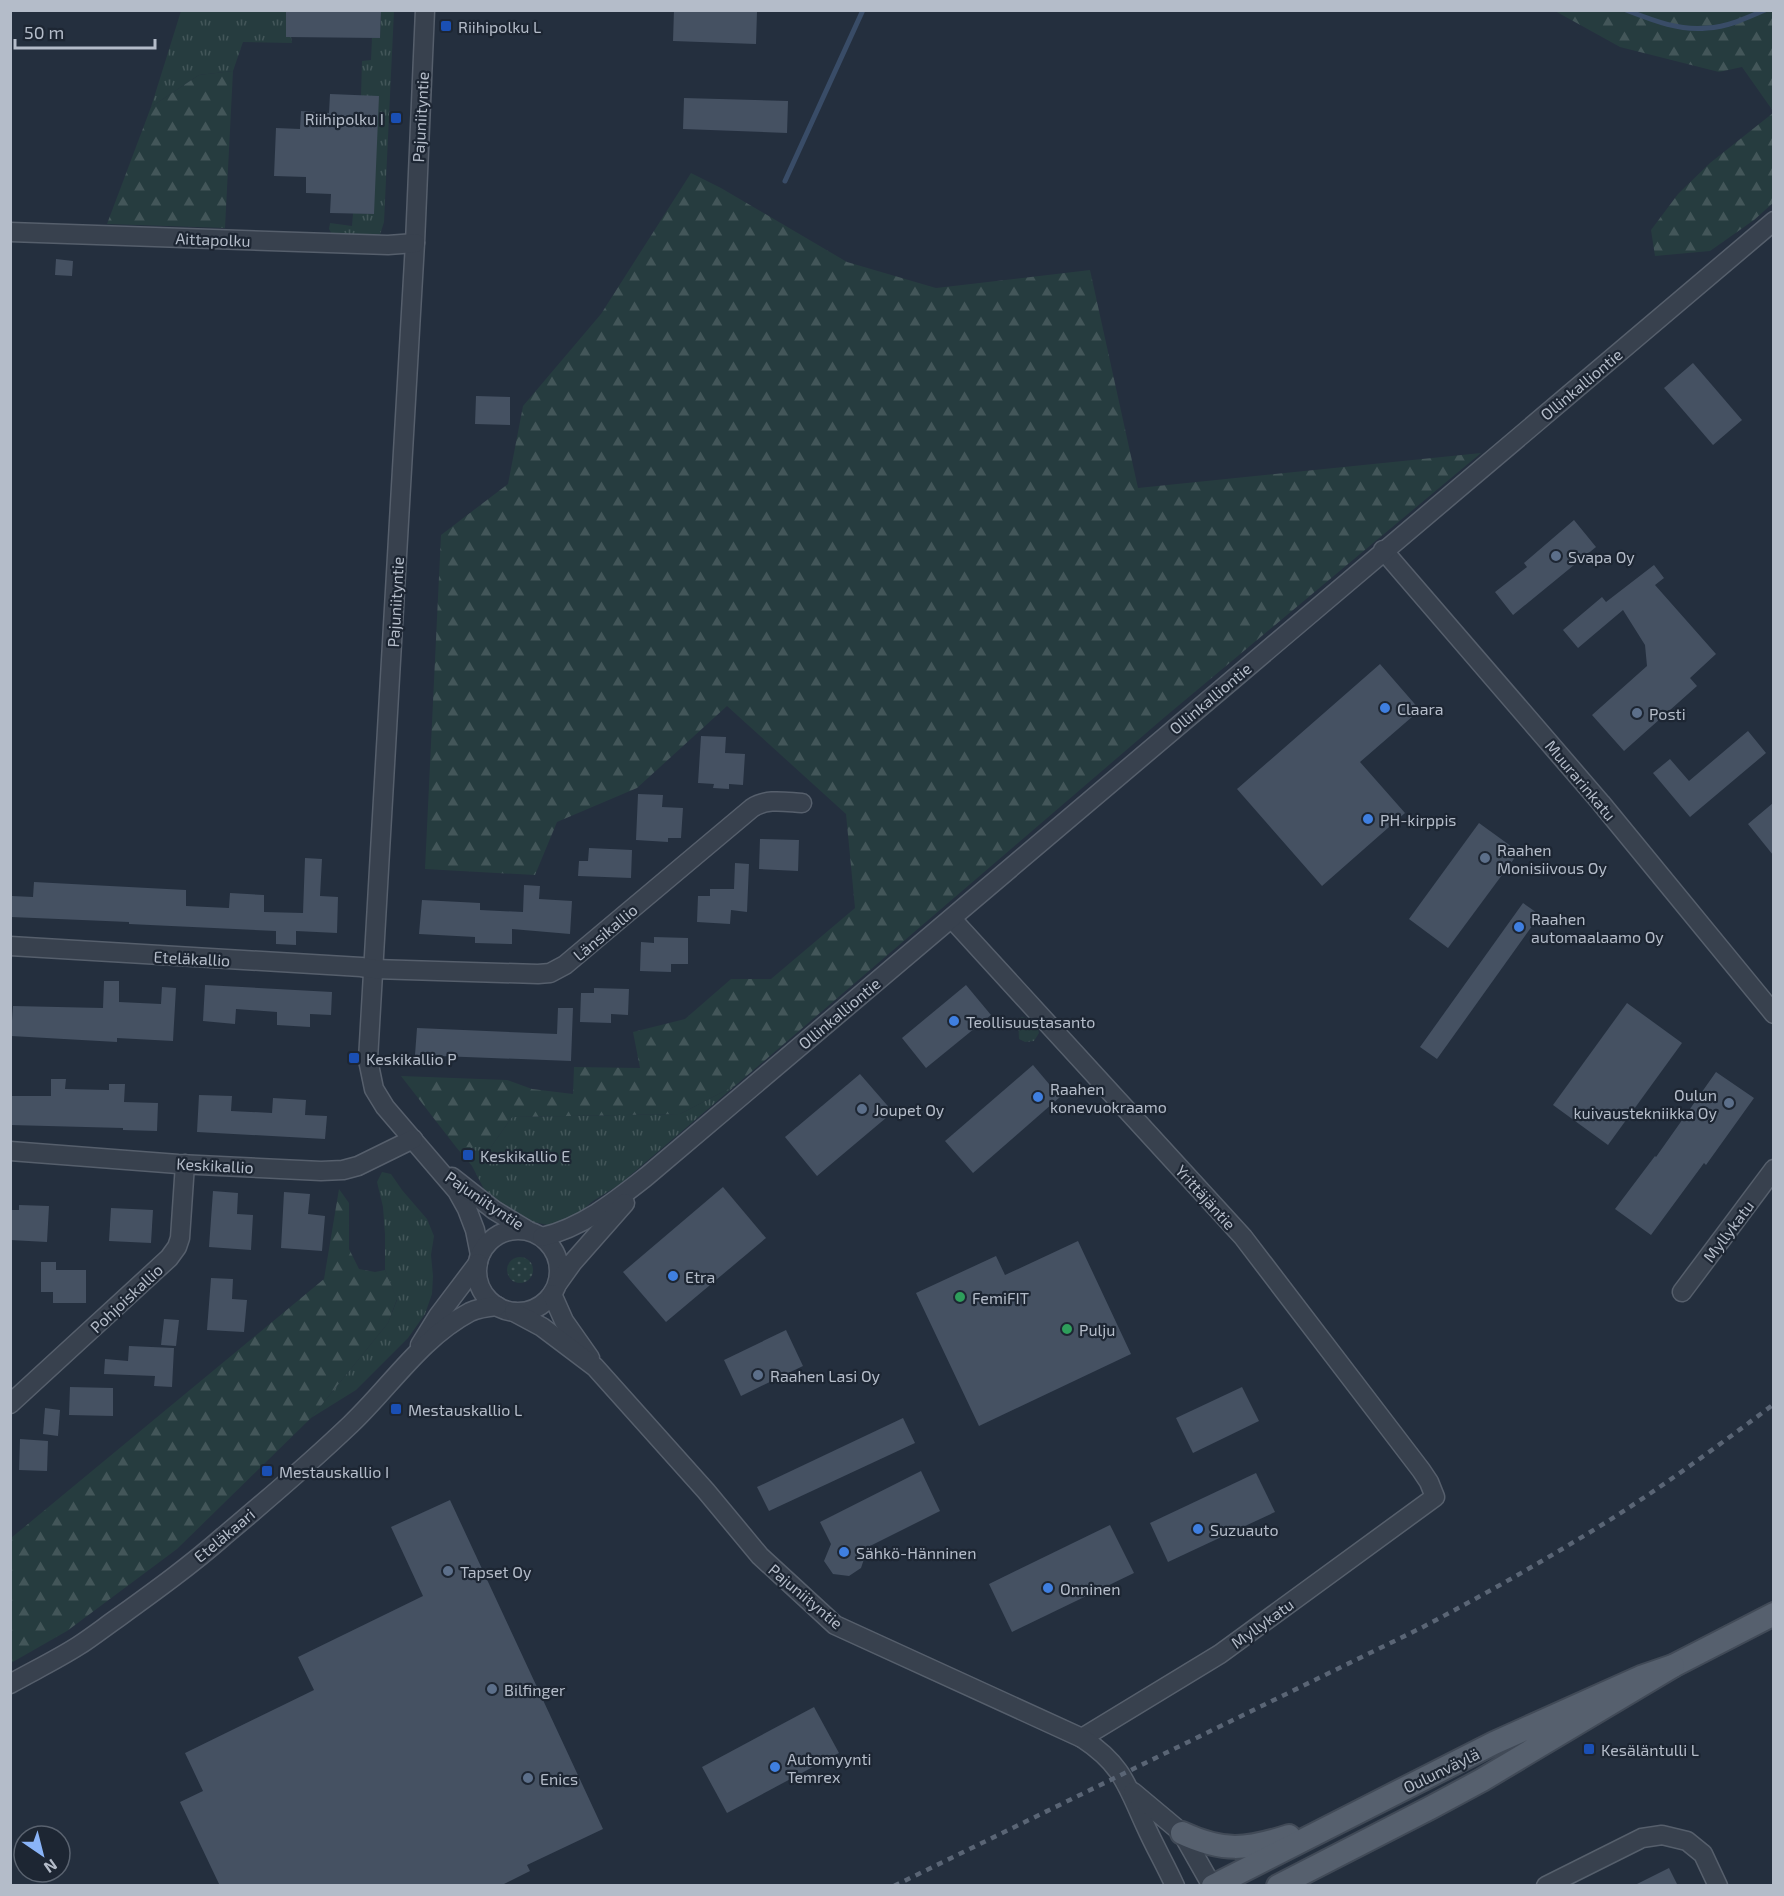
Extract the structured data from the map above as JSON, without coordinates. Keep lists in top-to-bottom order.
{
  "streets": {
    "main road": ["Oulunväylä"],
    "street": [
      "Pajuniityntie",
      "Aittapolku",
      "Ollinkalliontie",
      "Muurarinkatu",
      "Länsikallio",
      "Eteläkallio",
      "Keskikallio",
      "Yrittäjäntie",
      "Myllykatu",
      "Pohjoiskallio",
      "Eteläkaari"
    ]
  },
  "crossings": [
    ["Pajuniityntie", "Aittapolku"],
    ["Pajuniityntie", "Ollinkalliontie"],
    ["Pajuniityntie", "Länsikallio"],
    ["Pajuniityntie", "Eteläkallio"],
    ["Pajuniityntie", "Keskikallio"],
    ["Pajuniityntie", "Myllykatu"],
    ["Pajuniityntie", "Eteläkaari"],
    ["Pajuniityntie", "Oulunväylä"],
    ["Ollinkalliontie", "Muurarinkatu"],
    ["Ollinkalliontie", "Yrittäjäntie"],
    ["Ollinkalliontie", "Eteläkaari"],
    ["Länsikallio", "Eteläkallio"],
    ["Keskikallio", "Pohjoiskallio"],
    ["Yrittäjäntie", "Myllykatu"]
  ],
  "places": {
    "transit": [
      "Riihipolku L",
      "Riihipolku I",
      "Keskikallio P",
      "Keskikallio E",
      "Mestauskallio L",
      "Mestauskallio I",
      "Kesäläntulli L"
    ],
    "other": [
      "Svapa Oy",
      "Claara",
      "Posti",
      "PH-kirppis",
      "Raahen Monisiivous Oy",
      "Raahen automaalaamo Oy",
      "Teollisuustasanto",
      "Raahen konevuokraamo",
      "Oulun kuivaustekniikka Oy",
      "Joupet Oy",
      "Etra",
      "FemiFIT",
      "Pulju",
      "Raahen Lasi Oy",
      "Suzuauto",
      "Sähkö-Hänninen",
      "Tapset Oy",
      "Onninen",
      "Bilfinger",
      "Automyynti Temrex",
      "Enics"
    ]
  },
  "scale_bar": "50 m",
  "north": "bottom right"
}
